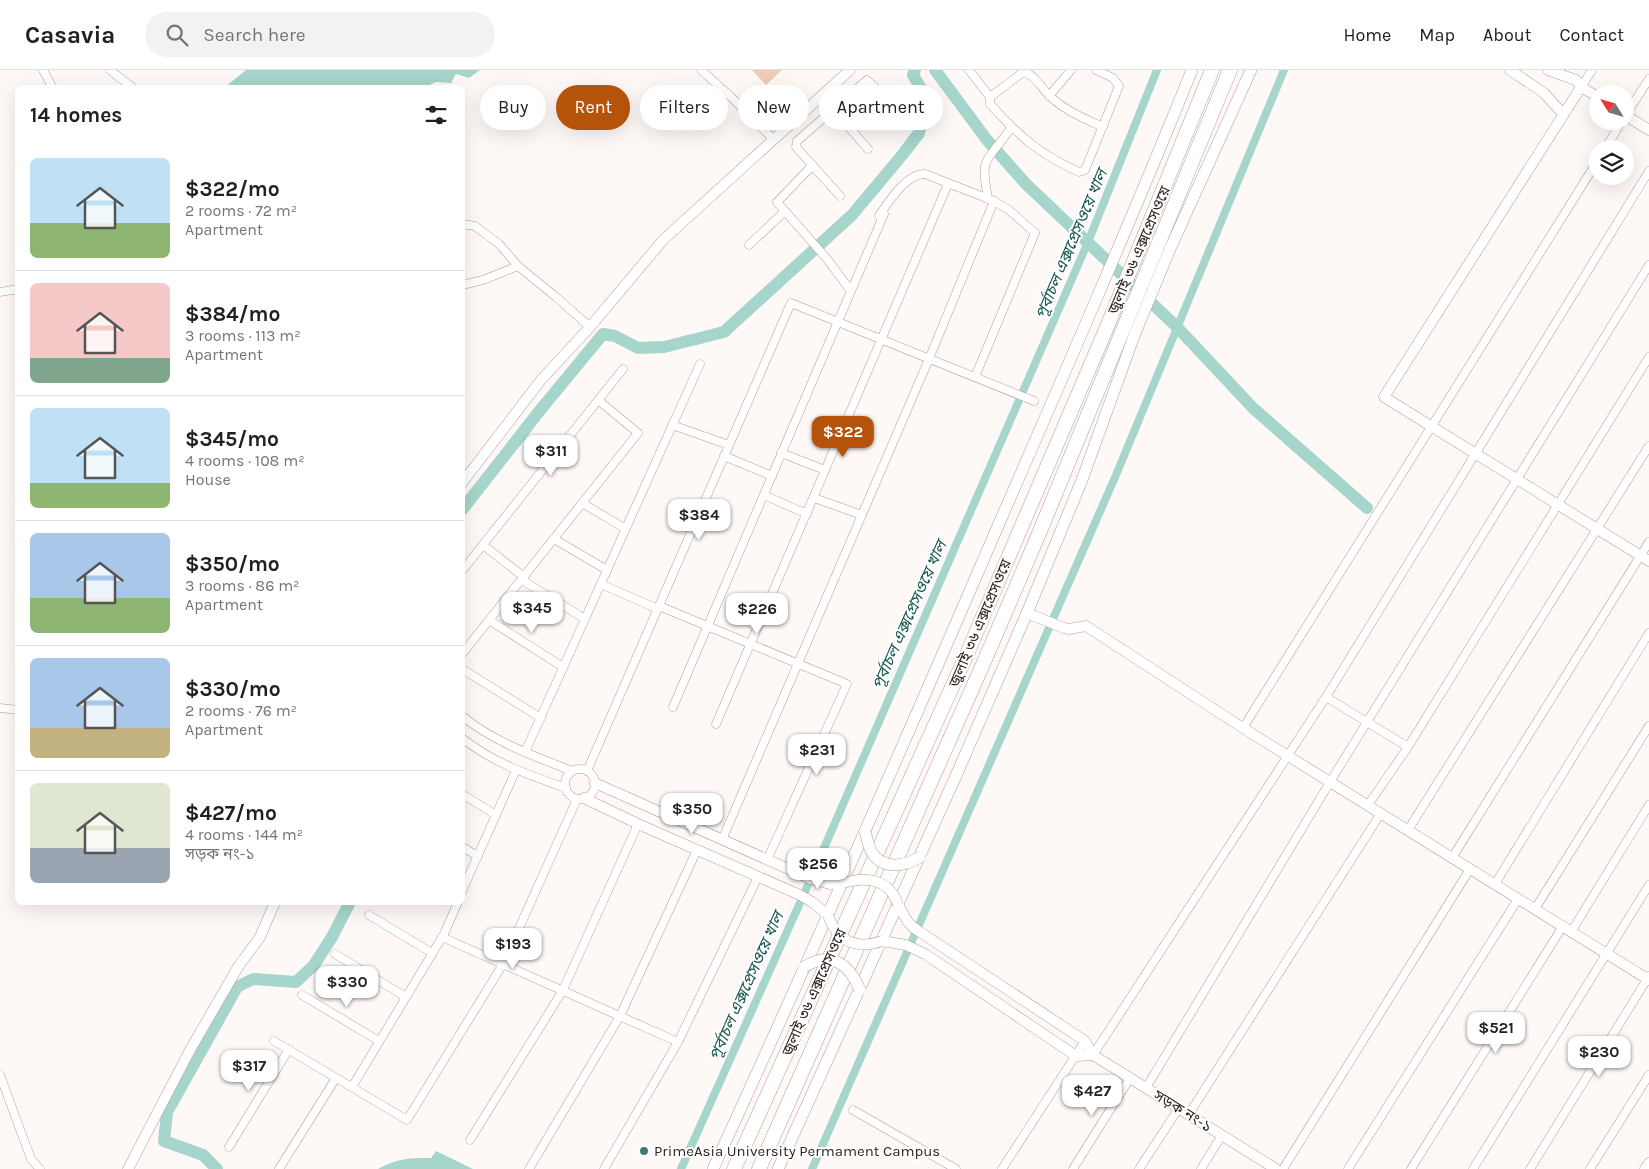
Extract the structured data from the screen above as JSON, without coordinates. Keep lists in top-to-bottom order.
{
  "streets": {
    "highway": ["জুলাই ৩৬ এক্সপ্রেসওয়ে"],
    "street": ["সড়ক নং-১"]
  },
  "water": ["পূর্বাচল এক্সপ্রেসওয়ে খাল"],
  "places": ["PrimeAsia University Permament Campus"],
  "north": "top left",
  "page": {
    "header": "Casavia",
    "search": "Search here",
    "nav": [
      "Home",
      "Map",
      "About",
      "Contact"
    ],
    "chip": [
      "Buy",
      "Rent",
      "Filters",
      "New",
      "Apartment"
    ],
    "heading": "14 homes",
    "list": [
      {
        "name": "$322/mo",
        "note": "2 rooms · 72 m² · Apartment"
      },
      {
        "name": "$384/mo",
        "note": "3 rooms · 113 m² · Apartment"
      },
      {
        "name": "$345/mo",
        "note": "4 rooms · 108 m² · House"
      },
      {
        "name": "$350/mo",
        "note": "3 rooms · 86 m² · Apartment"
      },
      {
        "name": "$330/mo",
        "note": "2 rooms · 76 m² · Apartment"
      },
      {
        "name": "$427/mo",
        "note": "4 rooms · 144 m² · সড়ক নং-১"
      }
    ],
    "price": [
      "$322",
      "$311",
      "$384",
      "$345",
      "$226",
      "$231",
      "$350",
      "$256",
      "$193",
      "$330",
      "$521",
      "$230",
      "$317",
      "$427"
    ]
  }
}
